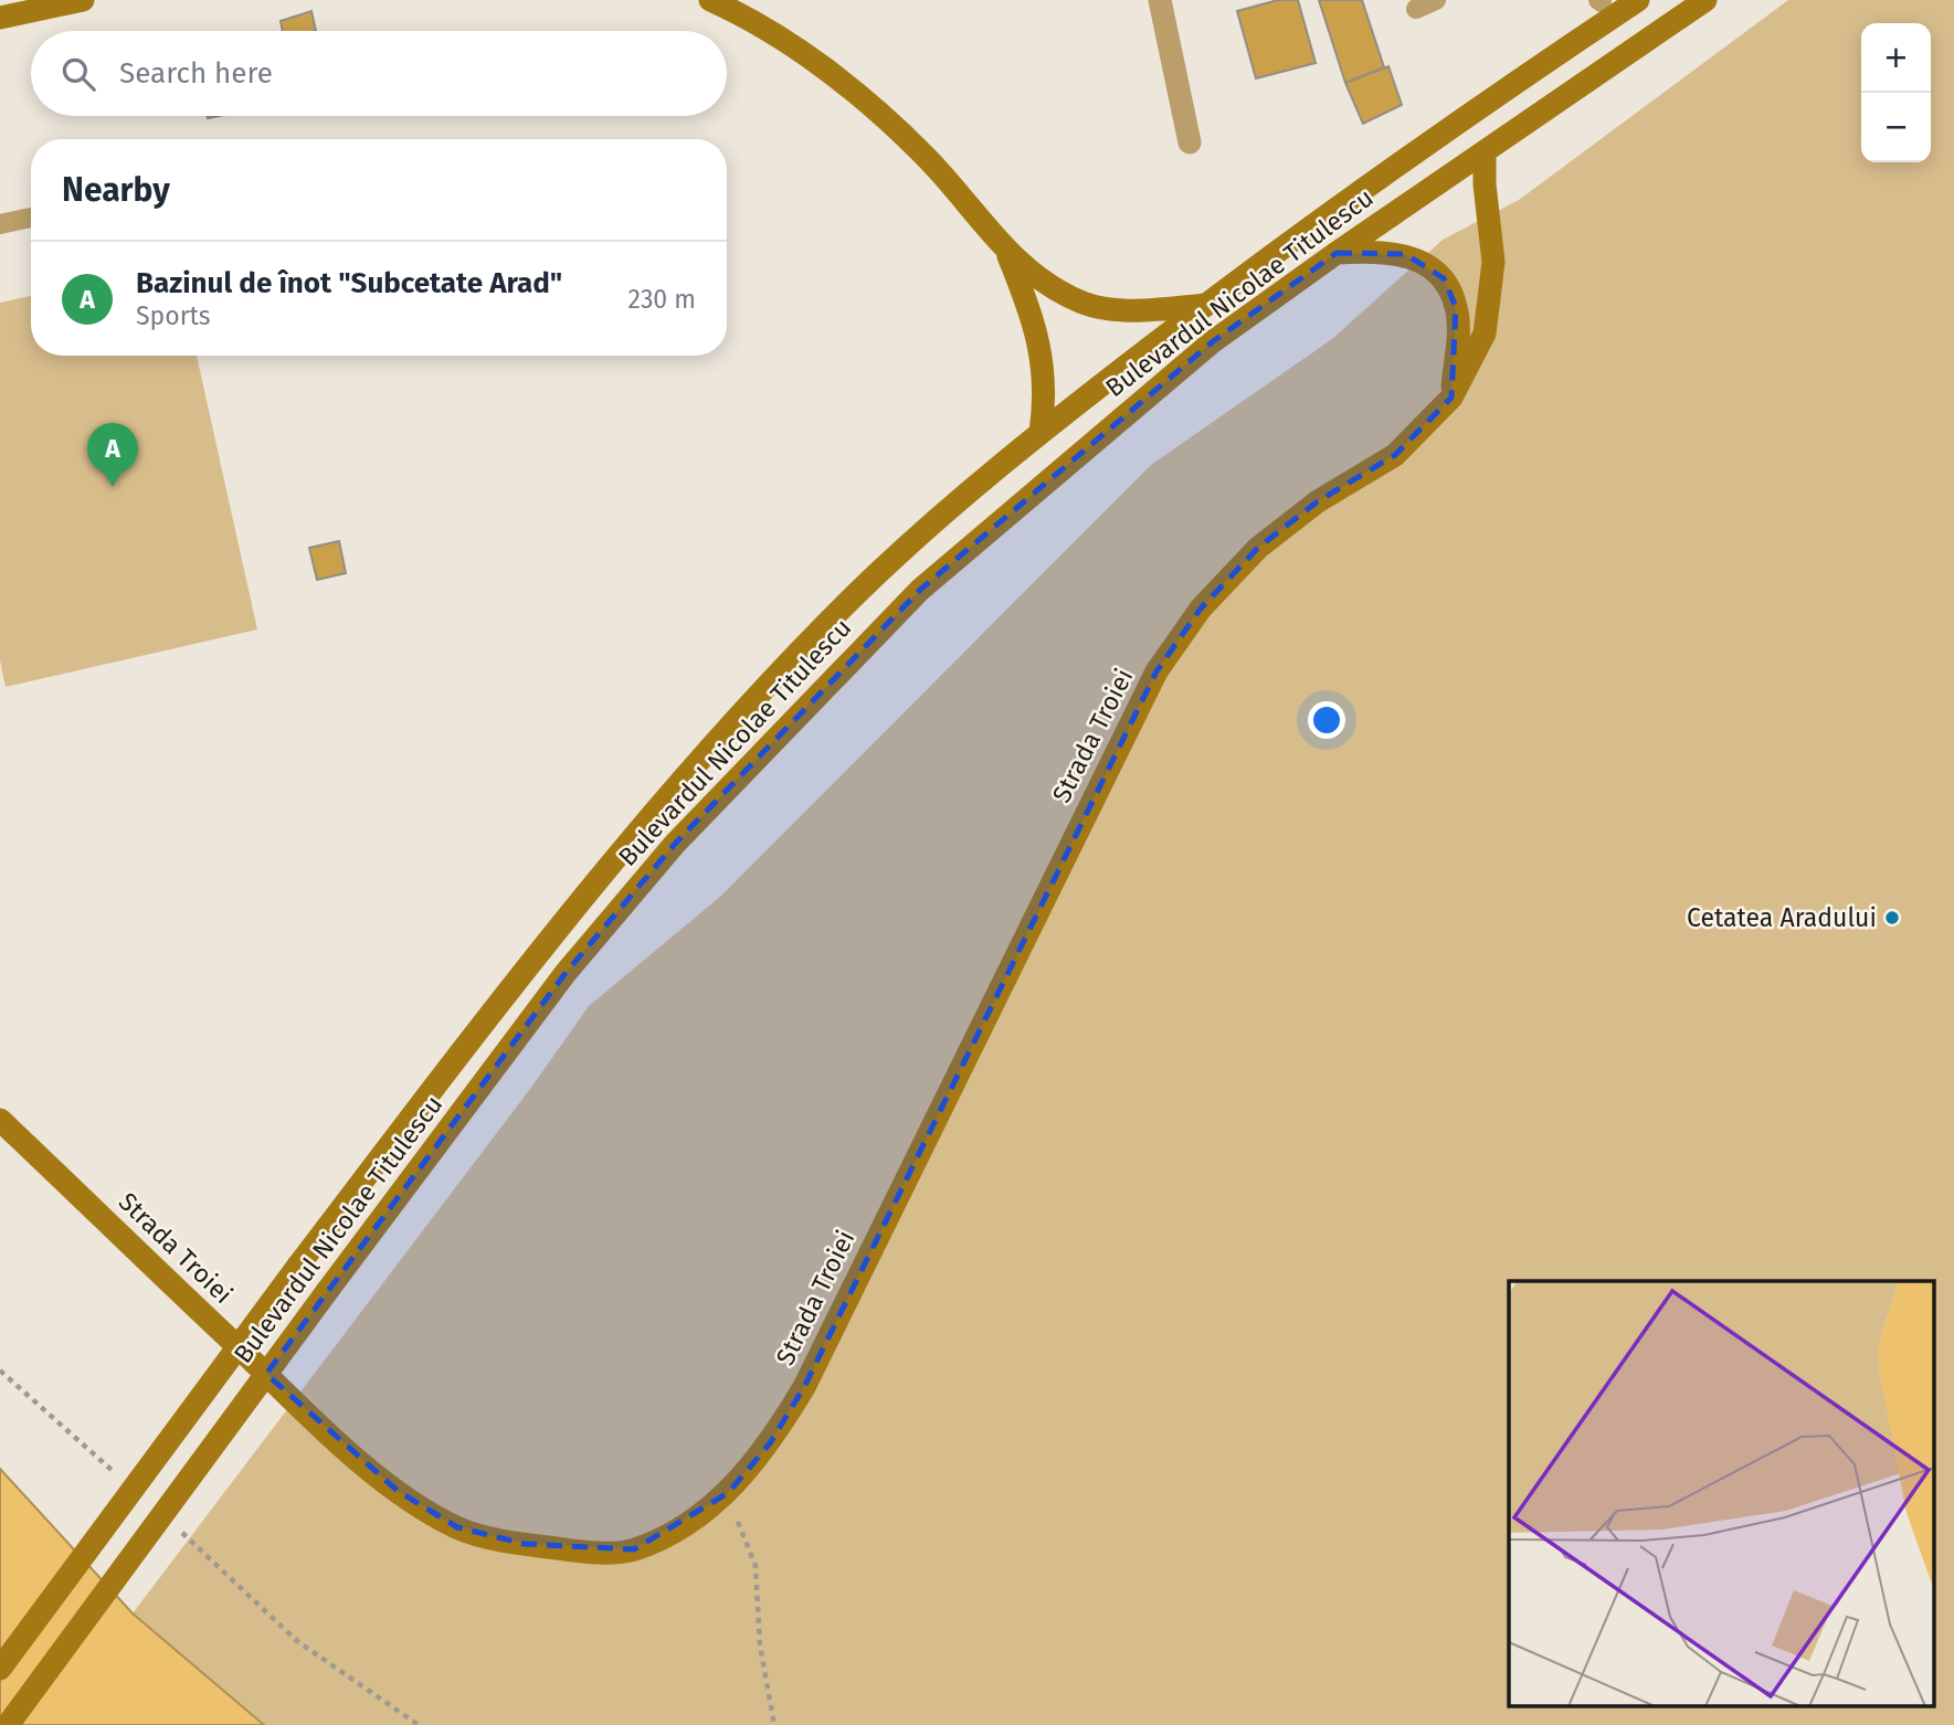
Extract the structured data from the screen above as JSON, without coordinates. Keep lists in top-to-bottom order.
{
  "streets": {
    "main road": ["Bulevardul Nicolae Titulescu", "Strada Troiei"]
  },
  "crossings": [
    ["Bulevardul Nicolae Titulescu", "Strada Troiei"]
  ],
  "places": ["Cetatea Aradului"],
  "page": {
    "map_buttons": ["+", "−"],
    "search": "Search here",
    "heading": "Nearby",
    "list": [
      {
        "mark": "A",
        "name": "Bazinul de înot \"Subcetate Arad\"",
        "note": "Sports",
        "value": "230 m"
      }
    ],
    "pins": "A"
  }
}
